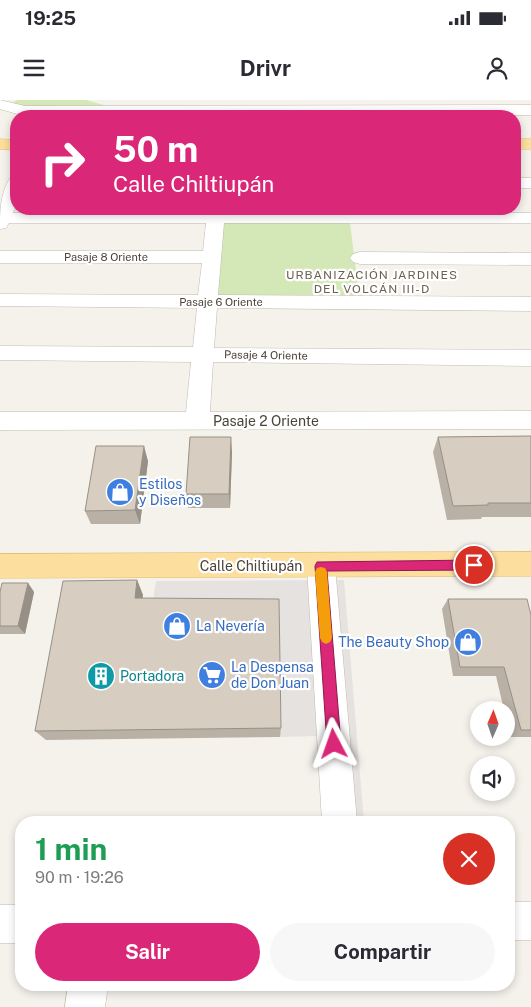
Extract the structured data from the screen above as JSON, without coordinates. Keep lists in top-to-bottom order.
{
  "streets": {
    "main road": ["Calle Chiltiupán"],
    "street": [
      "Pasaje 8 Oriente",
      "Pasaje 6 Oriente",
      "Pasaje 4 Oriente",
      "Pasaje 2 Oriente"
    ]
  },
  "districts": ["URBANIZACIÓN JARDINES DEL VOLCÁN III-D"],
  "places": {
    "shop": ["Estilos y Diseños", "La Nevería", "The Beauty Shop"],
    "supermarket": ["La Despensa de Don Juan"],
    "building": ["Portadora"]
  },
  "north": "top",
  "page": {
    "status": "19:25",
    "header": "Drivr",
    "turn": ["50 m", "Calle Chiltiupán"],
    "heading": ["1 min", "90 m · 19:26"],
    "buttons": ["Salir", "Compartir"]
  }
}
